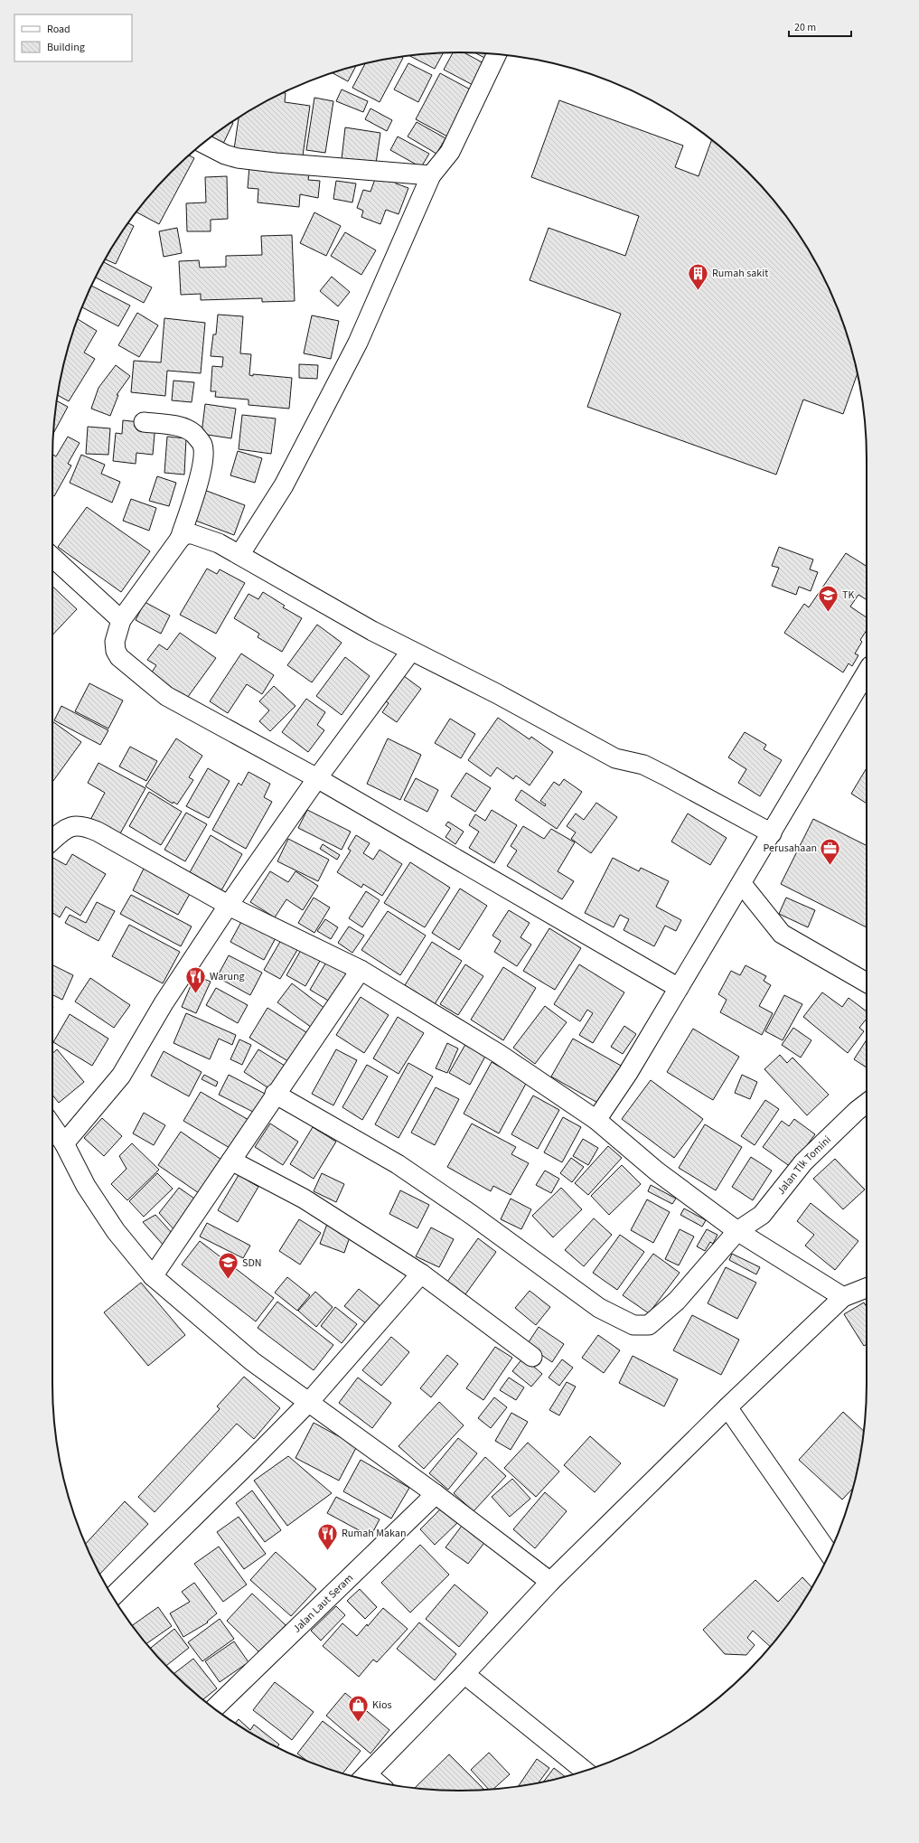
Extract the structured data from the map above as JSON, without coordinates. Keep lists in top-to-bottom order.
{
  "streets": {
    "street": ["Jalan Tlk Tomini", "Jalan Laut Seram"]
  },
  "places": {
    "building": ["Rumah sakit"],
    "school or university": ["TK", "SDN"],
    "office": ["Perusahaan"],
    "restaurant": ["Warung", "Rumah Makan"],
    "shop": ["Kios"]
  },
  "legend": ["Road", "Building"],
  "scale_bar": "20 m"
}
